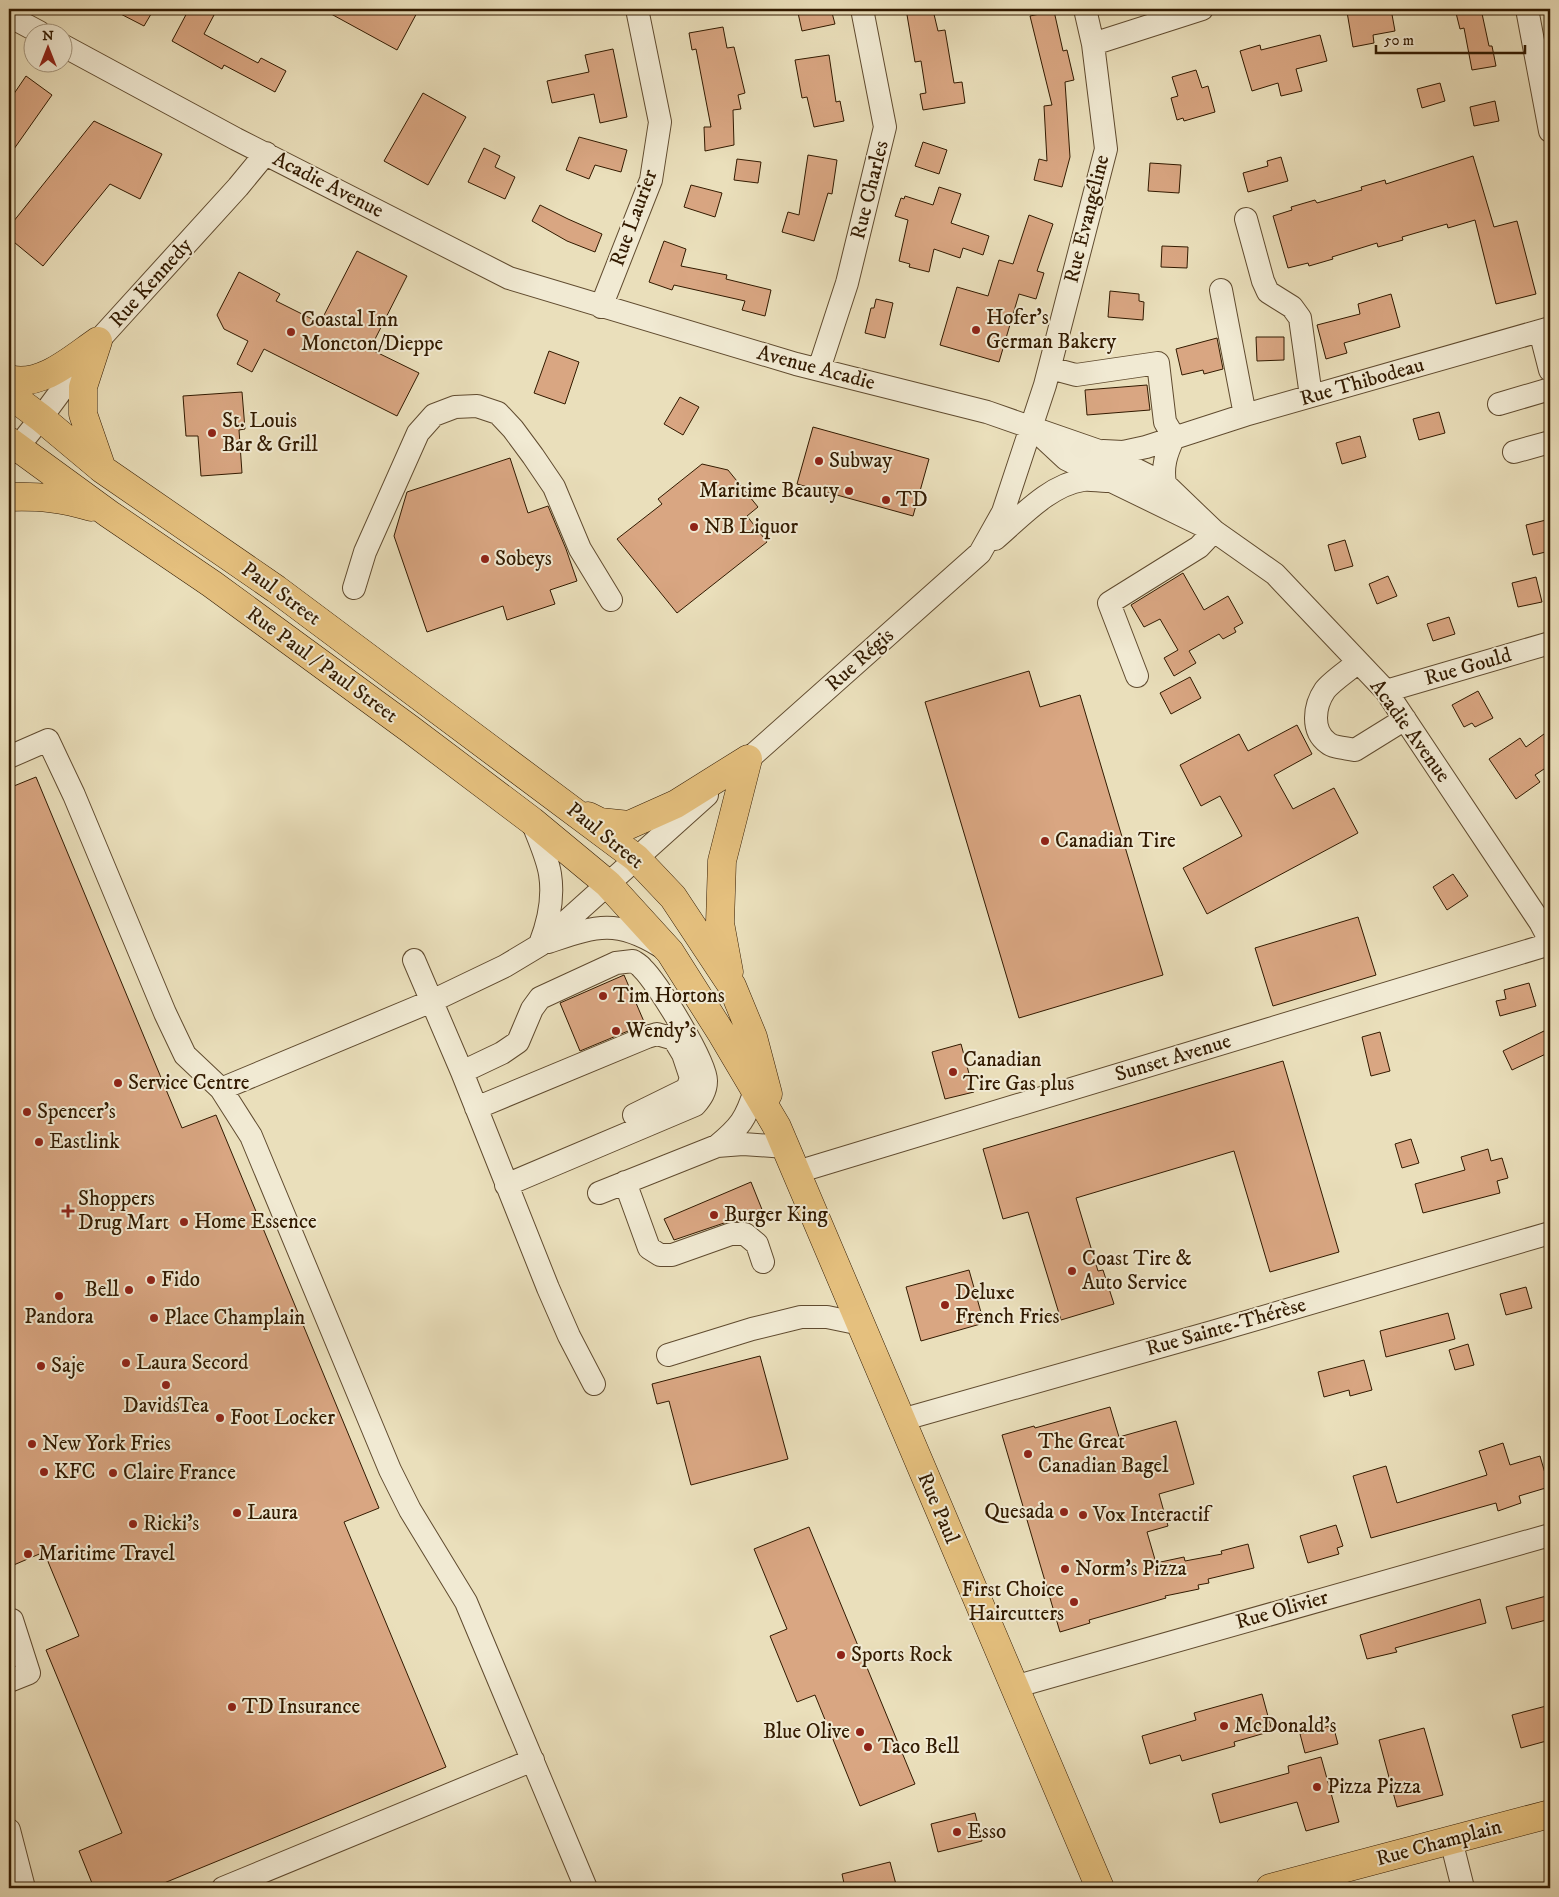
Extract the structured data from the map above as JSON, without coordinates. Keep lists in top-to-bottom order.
{
  "streets": {
    "main road": [
      "Paul Street",
      "Rue Paul / Paul Street",
      "Rue Paul",
      "Rue Champlain"
    ],
    "street": [
      "Acadie Avenue",
      "Rue Charles",
      "Rue Laurier",
      "Rue Evangéline",
      "Rue Kennedy",
      "Avenue Acadie",
      "Rue Thibodeau",
      "Rue Régis",
      "Rue Gould",
      "Sunset Avenue",
      "Rue Sainte-Thérèse",
      "Rue Olivier"
    ]
  },
  "crossings": [
    ["Acadie Avenue", "Rue Laurier"],
    ["Acadie Avenue", "Rue Evangéline"],
    ["Acadie Avenue", "Rue Kennedy"],
    ["Acadie Avenue", "Avenue Acadie"],
    ["Acadie Avenue", "Rue Thibodeau"],
    ["Acadie Avenue", "Rue Régis"],
    ["Acadie Avenue", "Rue Gould"],
    ["Acadie Avenue", "Sunset Avenue"],
    ["Rue Charles", "Avenue Acadie"],
    ["Rue Laurier", "Avenue Acadie"],
    ["Rue Evangéline", "Avenue Acadie"],
    ["Rue Evangéline", "Rue Régis"],
    ["Rue Kennedy", "Paul Street"],
    ["Avenue Acadie", "Rue Régis"],
    ["Paul Street", "Rue Régis"],
    ["Paul Street", "Rue Paul / Paul Street"],
    ["Paul Street", "Rue Paul"],
    ["Sunset Avenue", "Rue Paul"],
    ["Rue Sainte-Thérèse", "Rue Paul"],
    ["Rue Paul", "Rue Olivier"]
  ],
  "places": {
    "other": [
      "Hofer's German Bakery",
      "Coastal Inn Moncton/Dieppe",
      "St. Louis Bar & Grill",
      "Subway",
      "Maritime Beauty",
      "TD",
      "NB Liquor",
      "Sobeys",
      "Canadian Tire",
      "Tim Hortons",
      "Wendy's",
      "Canadian Tire Gas plus",
      "Service Centre",
      "Spencer's",
      "Eastlink",
      "Burger King",
      "Home Essence",
      "Coast Tire & Auto Service",
      "Fido",
      "Bell",
      "Pandora",
      "Deluxe French Fries",
      "Place Champlain",
      "Laura Secord",
      "Saje",
      "DavidsTea",
      "Foot Locker",
      "New York Fries",
      "The Great Canadian Bagel",
      "KFC",
      "Claire France",
      "Quesada",
      "Laura",
      "Vox Interactif",
      "Ricki's",
      "Maritime Travel",
      "Norm's Pizza",
      "First Choice Haircutters",
      "Sports Rock",
      "TD Insurance",
      "McDonald's",
      "Blue Olive",
      "Taco Bell",
      "Pizza Pizza",
      "Esso"
    ],
    "health": ["Shoppers Drug Mart"]
  },
  "scale_bar": "50 m",
  "north": "top"
}
